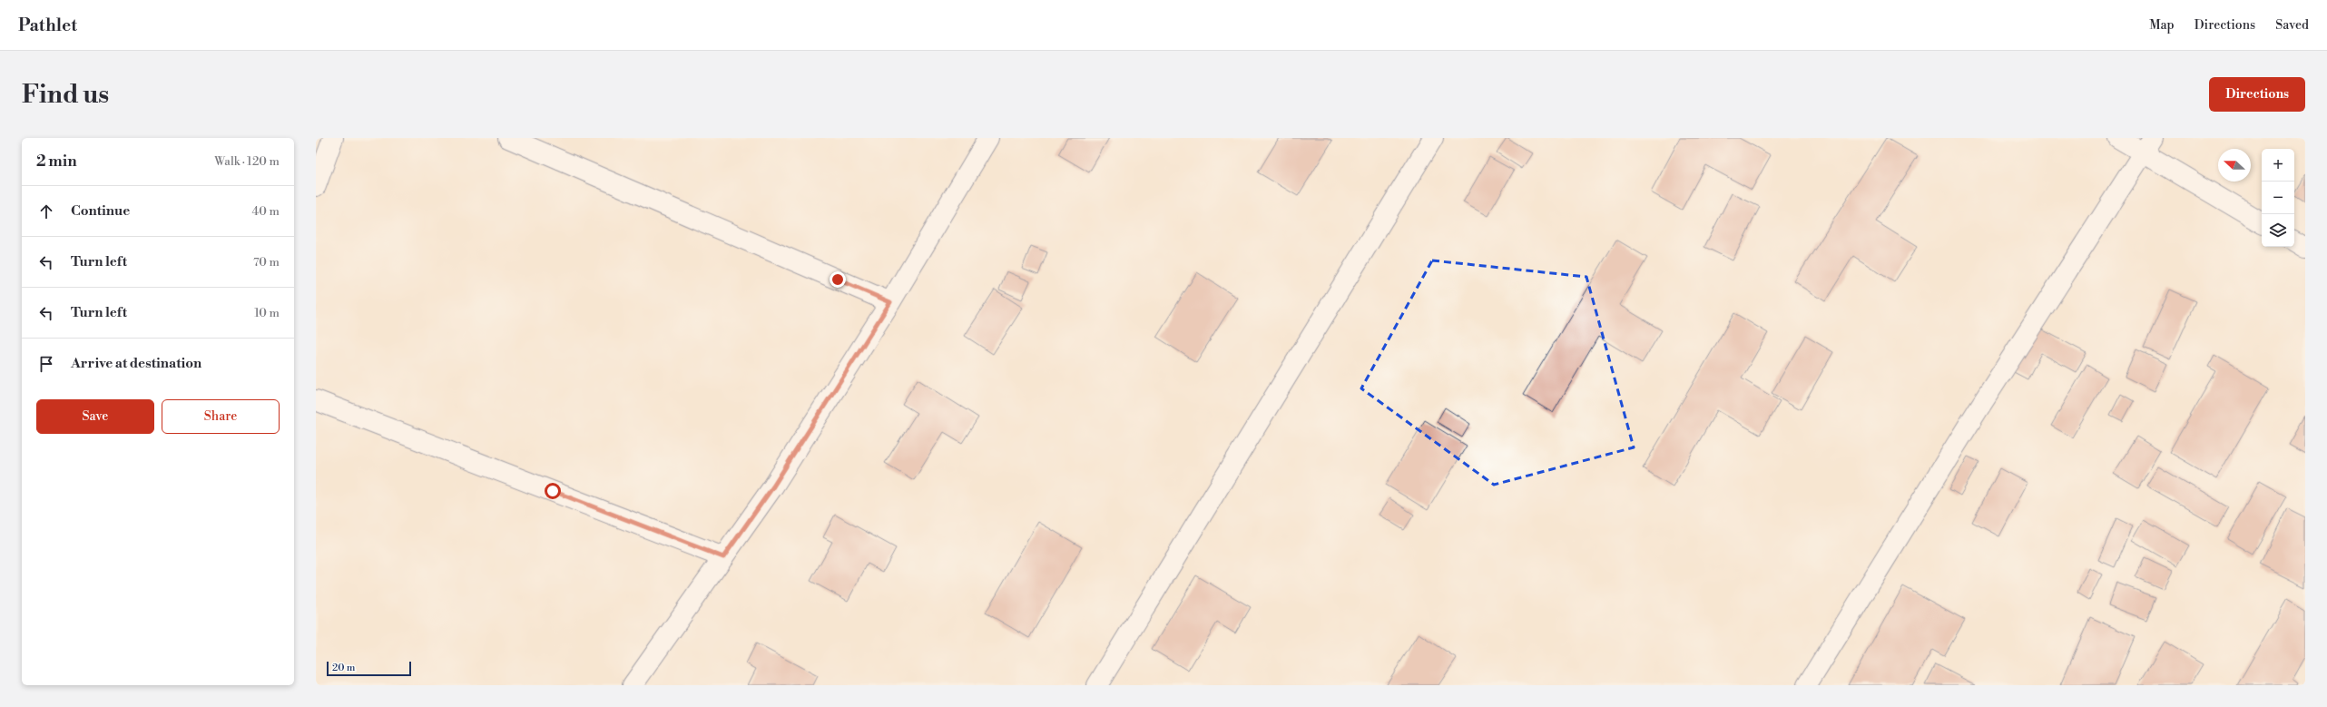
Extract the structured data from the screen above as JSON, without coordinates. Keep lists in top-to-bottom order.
{
  "scale_bar": "20 m",
  "north": "left",
  "page": {
    "header": "Pathlet",
    "nav": ["Map", "Directions", "Saved"],
    "buttons": [
      "Directions",
      ["Save", "Share"]
    ],
    "title": "Find us",
    "heading": ["2 min", "Walk · 120 m"],
    "map_buttons": ["+", "−"],
    "list": [
      ["Continue", "40 m"],
      ["Turn left", "70 m"],
      ["Turn left", "10 m"],
      "Arrive at destination"
    ],
    "scale": "20 m"
  }
}
